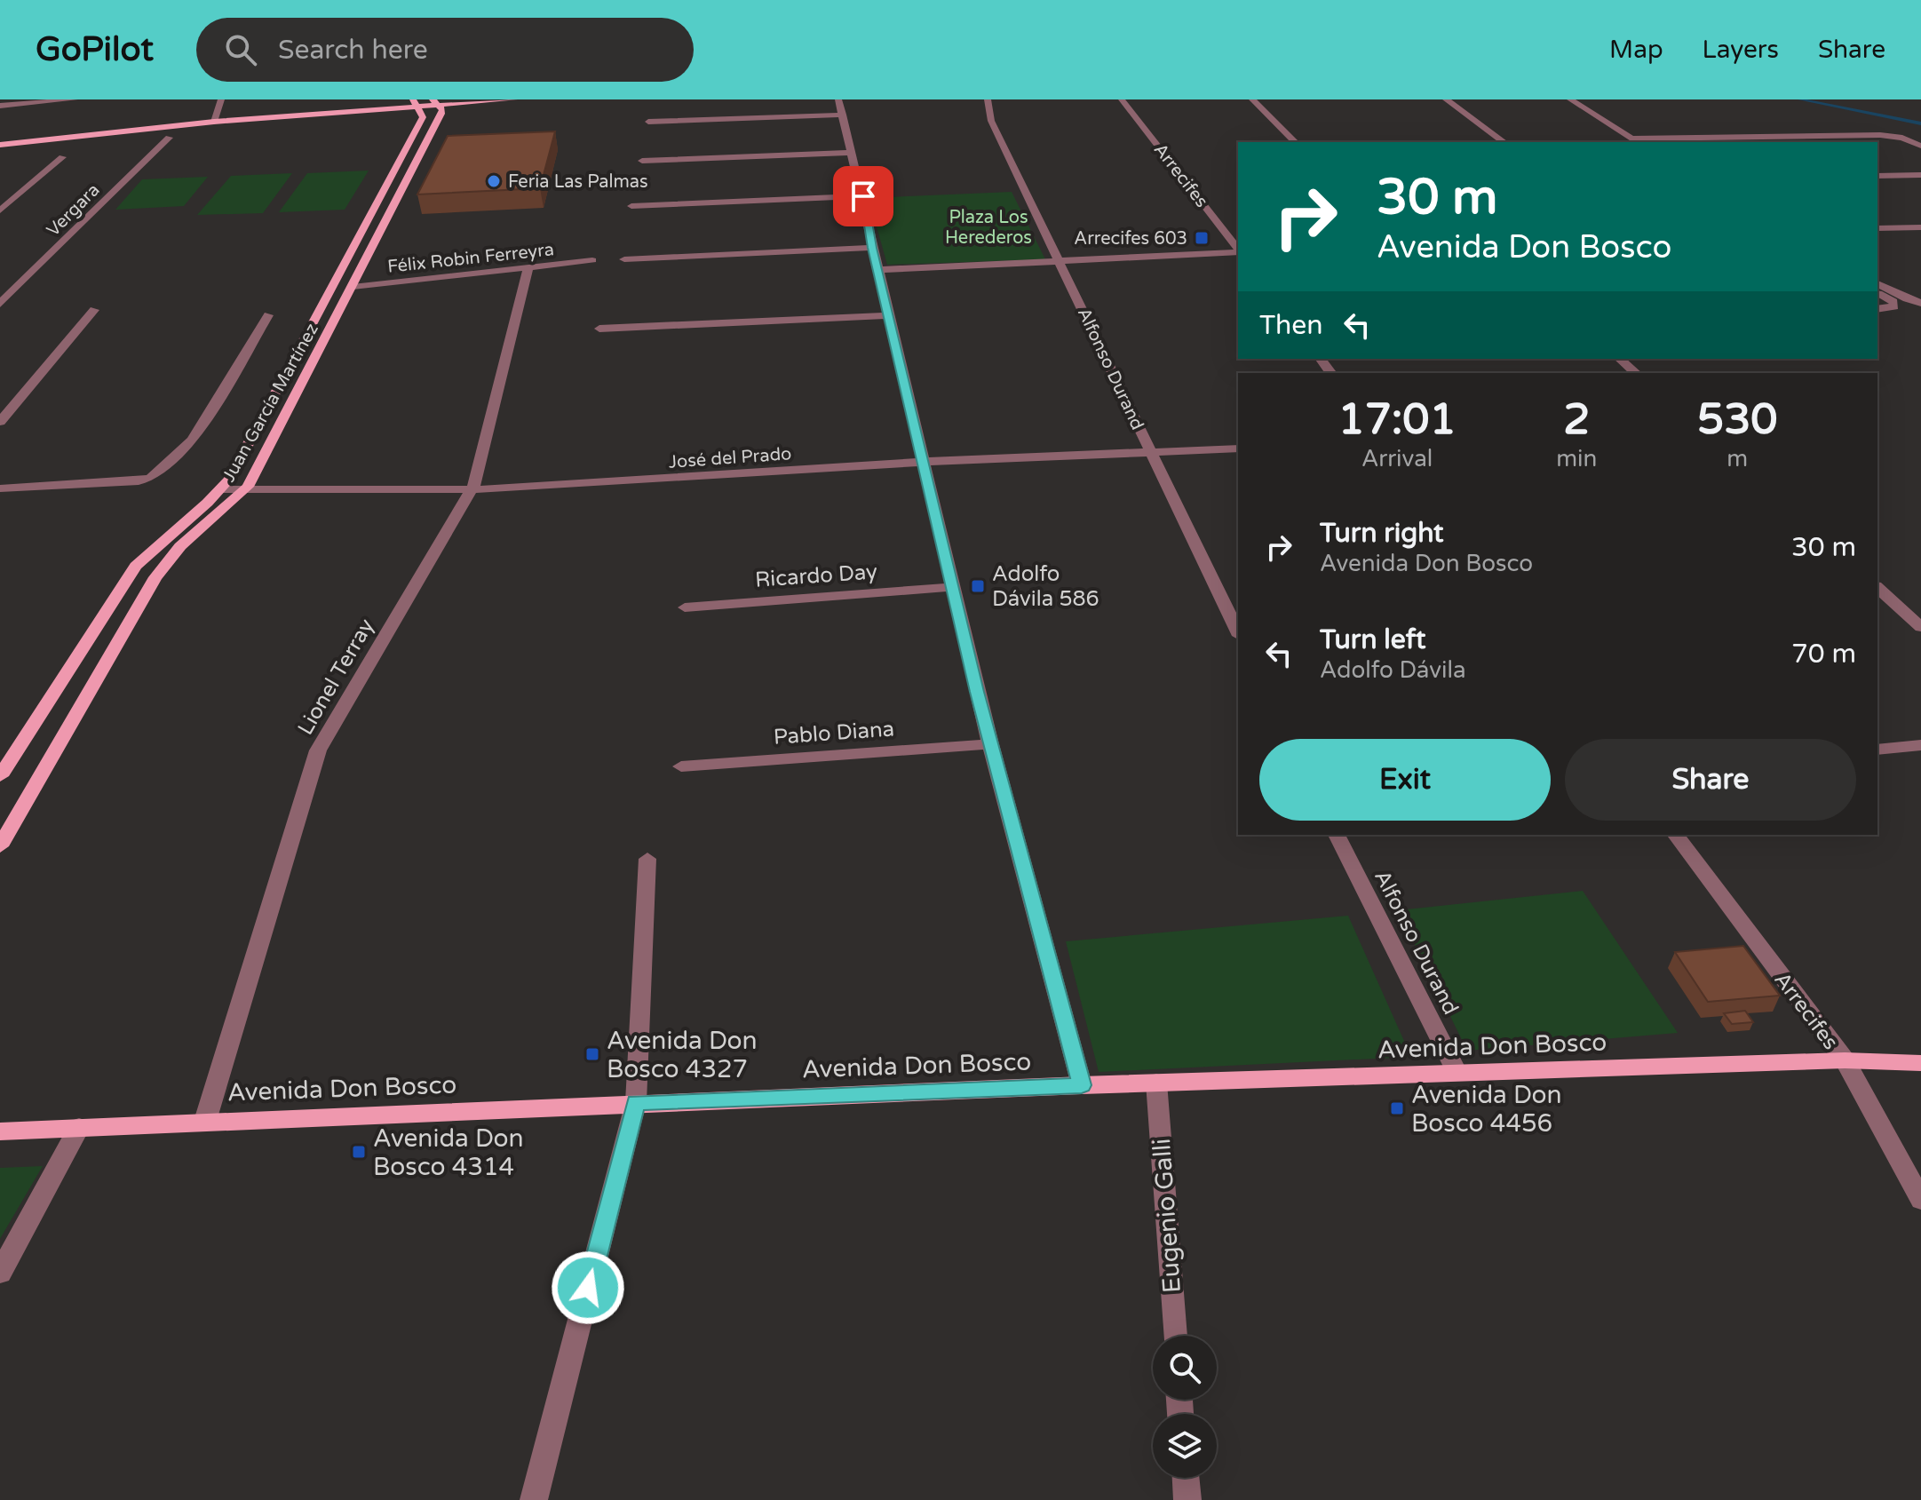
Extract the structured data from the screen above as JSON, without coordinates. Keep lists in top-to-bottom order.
{
  "streets": {
    "main road": ["Juan García Martínez", "Avenida Don Bosco"],
    "street": [
      "Arrecifes",
      "Vergara",
      "Félix Robin Ferreyra",
      "Alfonso Durand",
      "José del Prado",
      "Ricardo Day",
      "Lionel Terray",
      "Pablo Diana",
      "Eugenio Galli"
    ]
  },
  "crossings": [
    ["Arrecifes", "Avenida Don Bosco"],
    ["Félix Robin Ferreyra", "Juan García Martínez"],
    ["Félix Robin Ferreyra", "Lionel Terray"],
    ["Alfonso Durand", "José del Prado"],
    ["Alfonso Durand", "Avenida Don Bosco"],
    ["Juan García Martínez", "José del Prado"],
    ["José del Prado", "Lionel Terray"],
    ["Lionel Terray", "Avenida Don Bosco"],
    ["Avenida Don Bosco", "Eugenio Galli"]
  ],
  "parks": ["Plaza Los Herederos"],
  "places": {
    "other": ["Feria Las Palmas"],
    "transit": [
      "Arrecifes 603",
      "Adolfo Dávila 586",
      "Avenida Don Bosco 4327",
      "Avenida Don Bosco 4456",
      "Avenida Don Bosco 4314"
    ]
  },
  "page": {
    "header": "GoPilot",
    "search": "Search here",
    "nav": ["Map", "Layers", "Share"],
    "turn": ["30 m", "Avenida Don Bosco"],
    "then": "Then",
    "eta": [
      "17:01",
      "Arrival",
      "2",
      "min",
      "530",
      "m"
    ],
    "list": [
      {
        "name": "Turn right",
        "note": "Avenida Don Bosco",
        "value": "30 m"
      },
      {
        "name": "Turn left",
        "note": "Adolfo Dávila",
        "value": "70 m"
      }
    ],
    "buttons": ["Exit", "Share"]
  }
}
